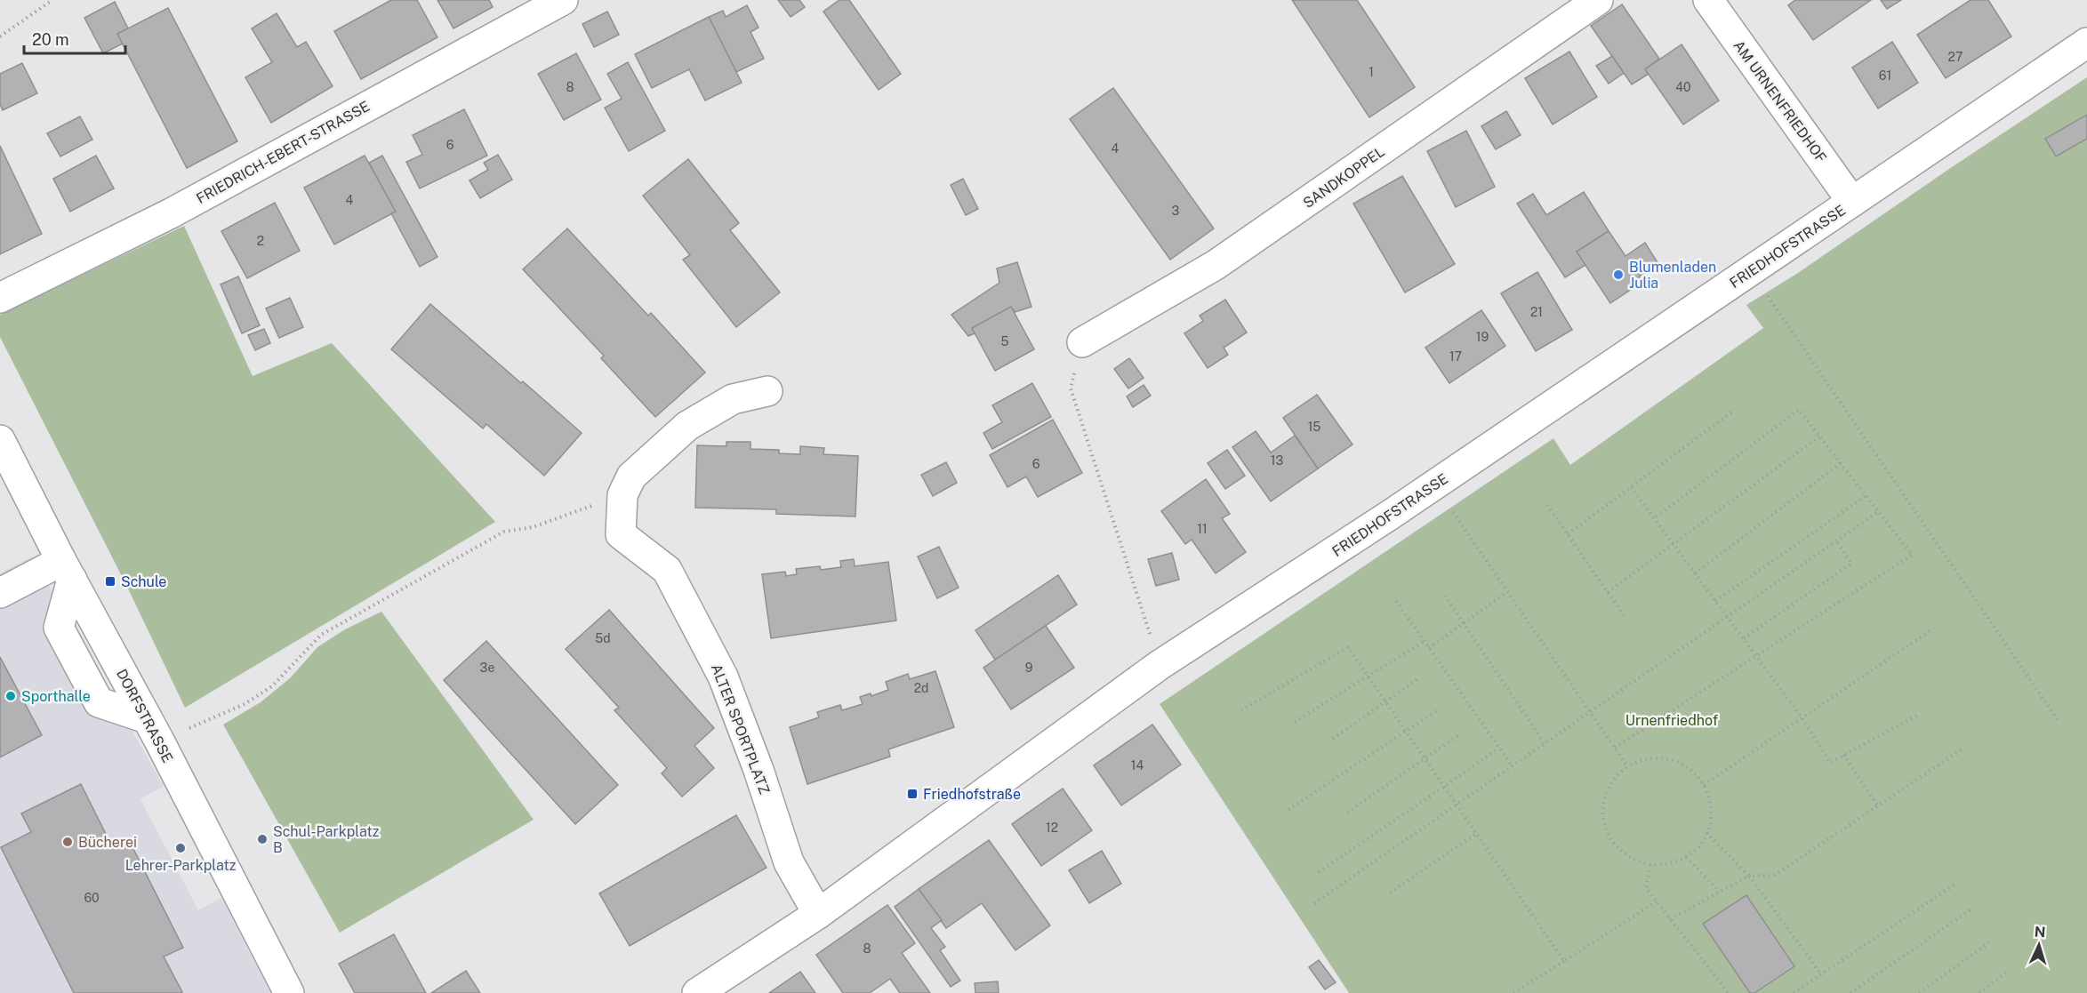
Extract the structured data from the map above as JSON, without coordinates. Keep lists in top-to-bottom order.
{
  "streets": {
    "street": [
      "AM URNENFRIEDHOF",
      "FRIEDRICH-EBERT-STRASSE",
      "SANDKOPPEL",
      "FRIEDHOFSTRASSE",
      "DORFSTRASSE",
      "ALTER SPORTPLATZ"
    ]
  },
  "crossings": [
    ["AM URNENFRIEDHOF", "FRIEDHOFSTRASSE"],
    ["FRIEDHOFSTRASSE", "ALTER SPORTPLATZ"]
  ],
  "parks": ["Urnenfriedhof"],
  "places": {
    "other": [
      "Blumenladen Julia",
      "Sporthalle",
      "Schul-Parkplatz B",
      "Bücherei",
      "Lehrer-Parkplatz"
    ],
    "transit": ["Schule", "Friedhofstraße"]
  },
  "house_numbers": [
    "27",
    "1",
    "61",
    "8",
    "40",
    "6",
    "4",
    "4",
    "3",
    "2",
    "21",
    "19",
    "5",
    "17",
    "15",
    "13",
    "6",
    "11",
    "5d",
    "3e",
    "9",
    "2d",
    "14",
    "12",
    "60",
    "8"
  ],
  "scale_bar": "20 m",
  "north": "top"
}
